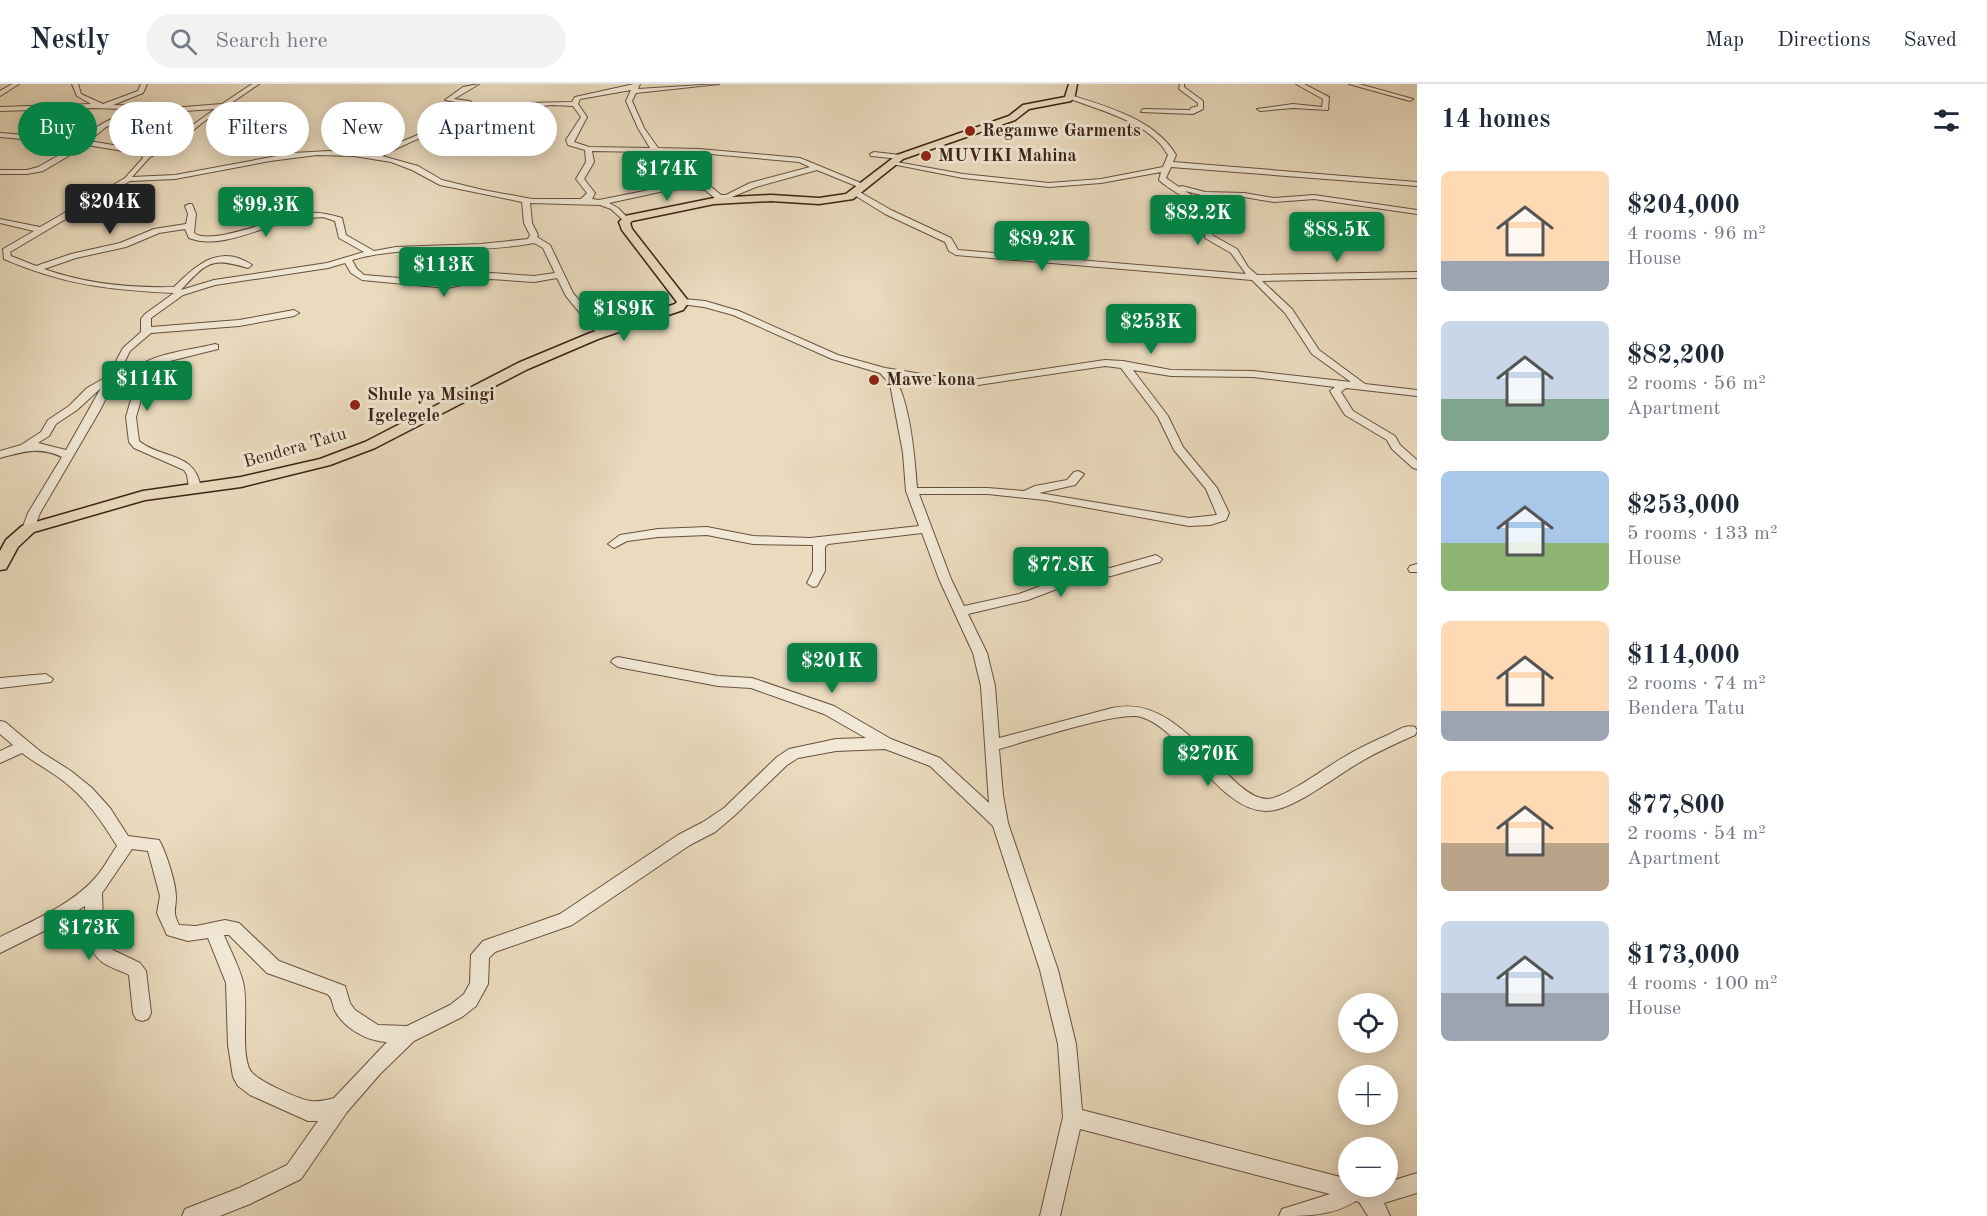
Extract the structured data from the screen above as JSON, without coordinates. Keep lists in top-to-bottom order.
{
  "streets": {
    "main road": ["Bendera Tatu"]
  },
  "places": [
    "Regamwe Garments",
    "MUVIKI Mahina",
    "Mawe kona",
    "Shule ya Msingi Igelegele"
  ],
  "page": {
    "header": "Nestly",
    "search": "Search here",
    "nav": ["Map", "Directions", "Saved"],
    "heading": "14 homes",
    "chip": [
      "Buy",
      "Rent",
      "Filters",
      "New",
      "Apartment"
    ],
    "price": [
      "$174K",
      "$204K",
      "$99.3K",
      "$82.2K",
      "$88.5K",
      "$89.2K",
      "$113K",
      "$189K",
      "$253K",
      "$114K",
      "$77.8K",
      "$201K",
      "$270K",
      "$173K"
    ],
    "list": [
      {
        "name": "$204,000",
        "note": "4 rooms · 96 m² · House"
      },
      {
        "name": "$82,200",
        "note": "2 rooms · 56 m² · Apartment"
      },
      {
        "name": "$253,000",
        "note": "5 rooms · 133 m² · House"
      },
      {
        "name": "$114,000",
        "note": "2 rooms · 74 m² · Bendera Tatu"
      },
      {
        "name": "$77,800",
        "note": "2 rooms · 54 m² · Apartment"
      },
      {
        "name": "$173,000",
        "note": "4 rooms · 100 m² · House"
      }
    ],
    "map_buttons": ["+", "−"]
  }
}
